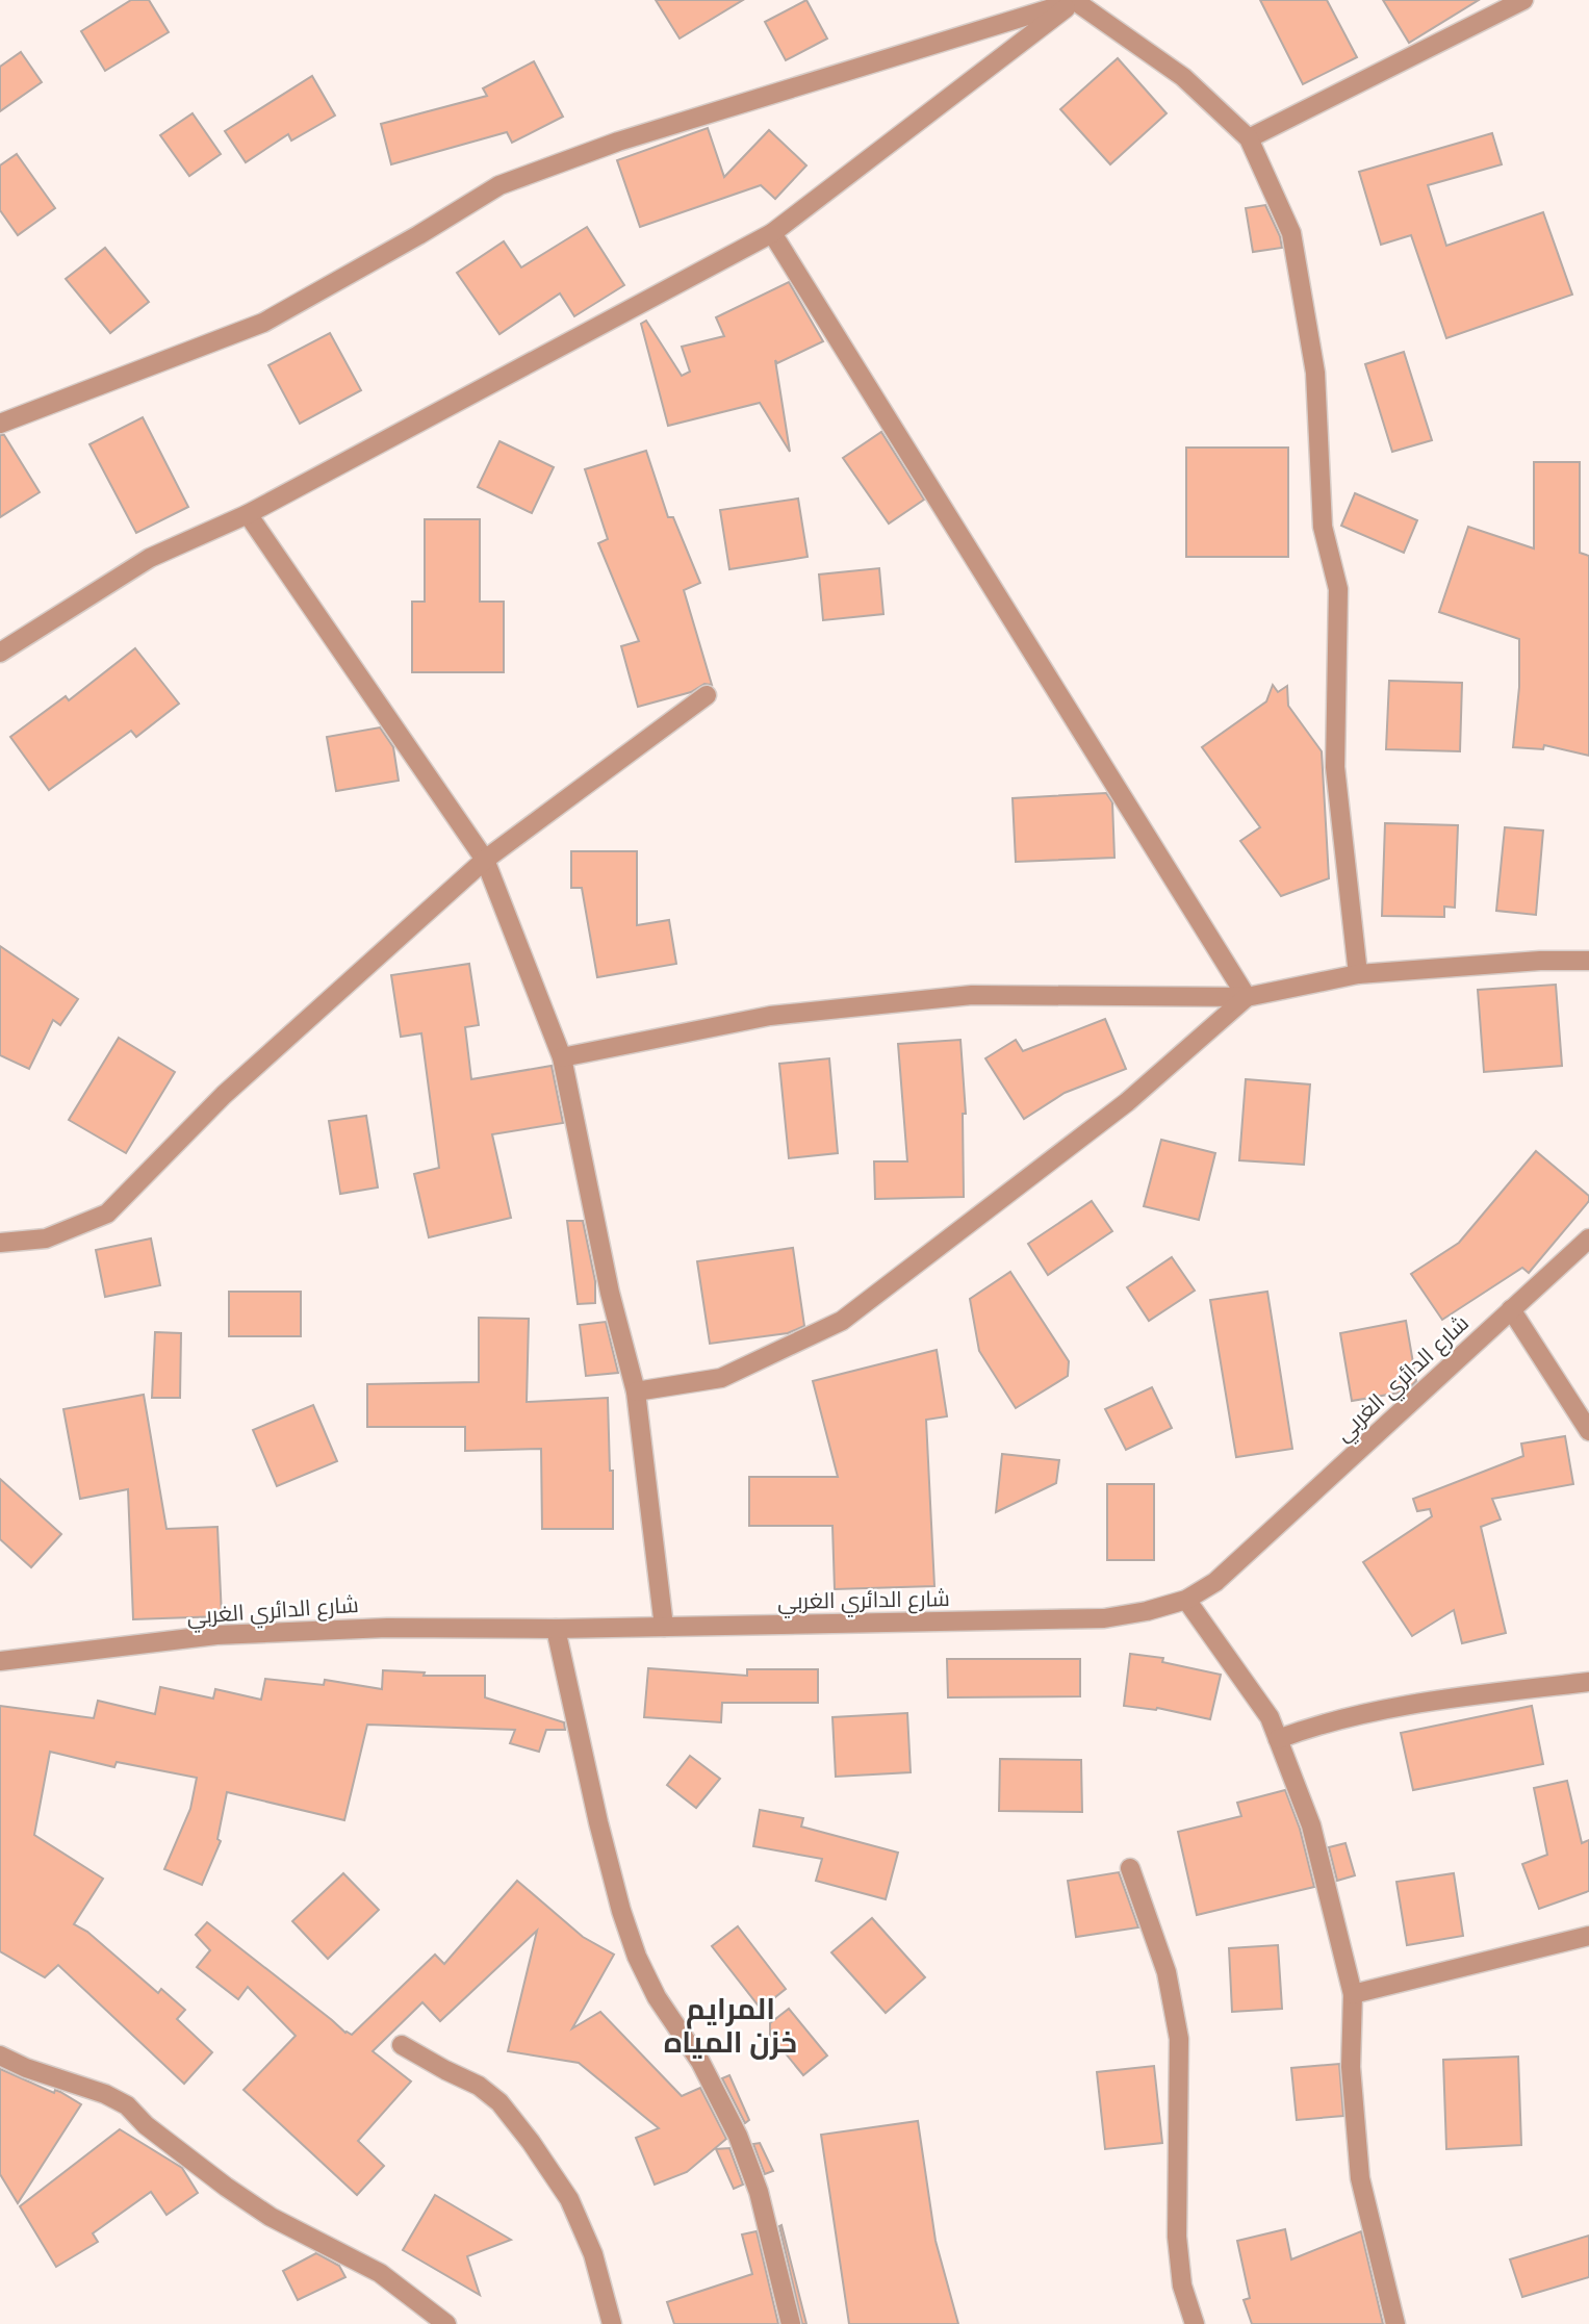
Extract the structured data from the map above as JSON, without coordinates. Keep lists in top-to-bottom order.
{
  "streets": {
    "street": ["شارع الدائري الغربي"]
  },
  "districts": ["المرايم خزن المياه"]
}
